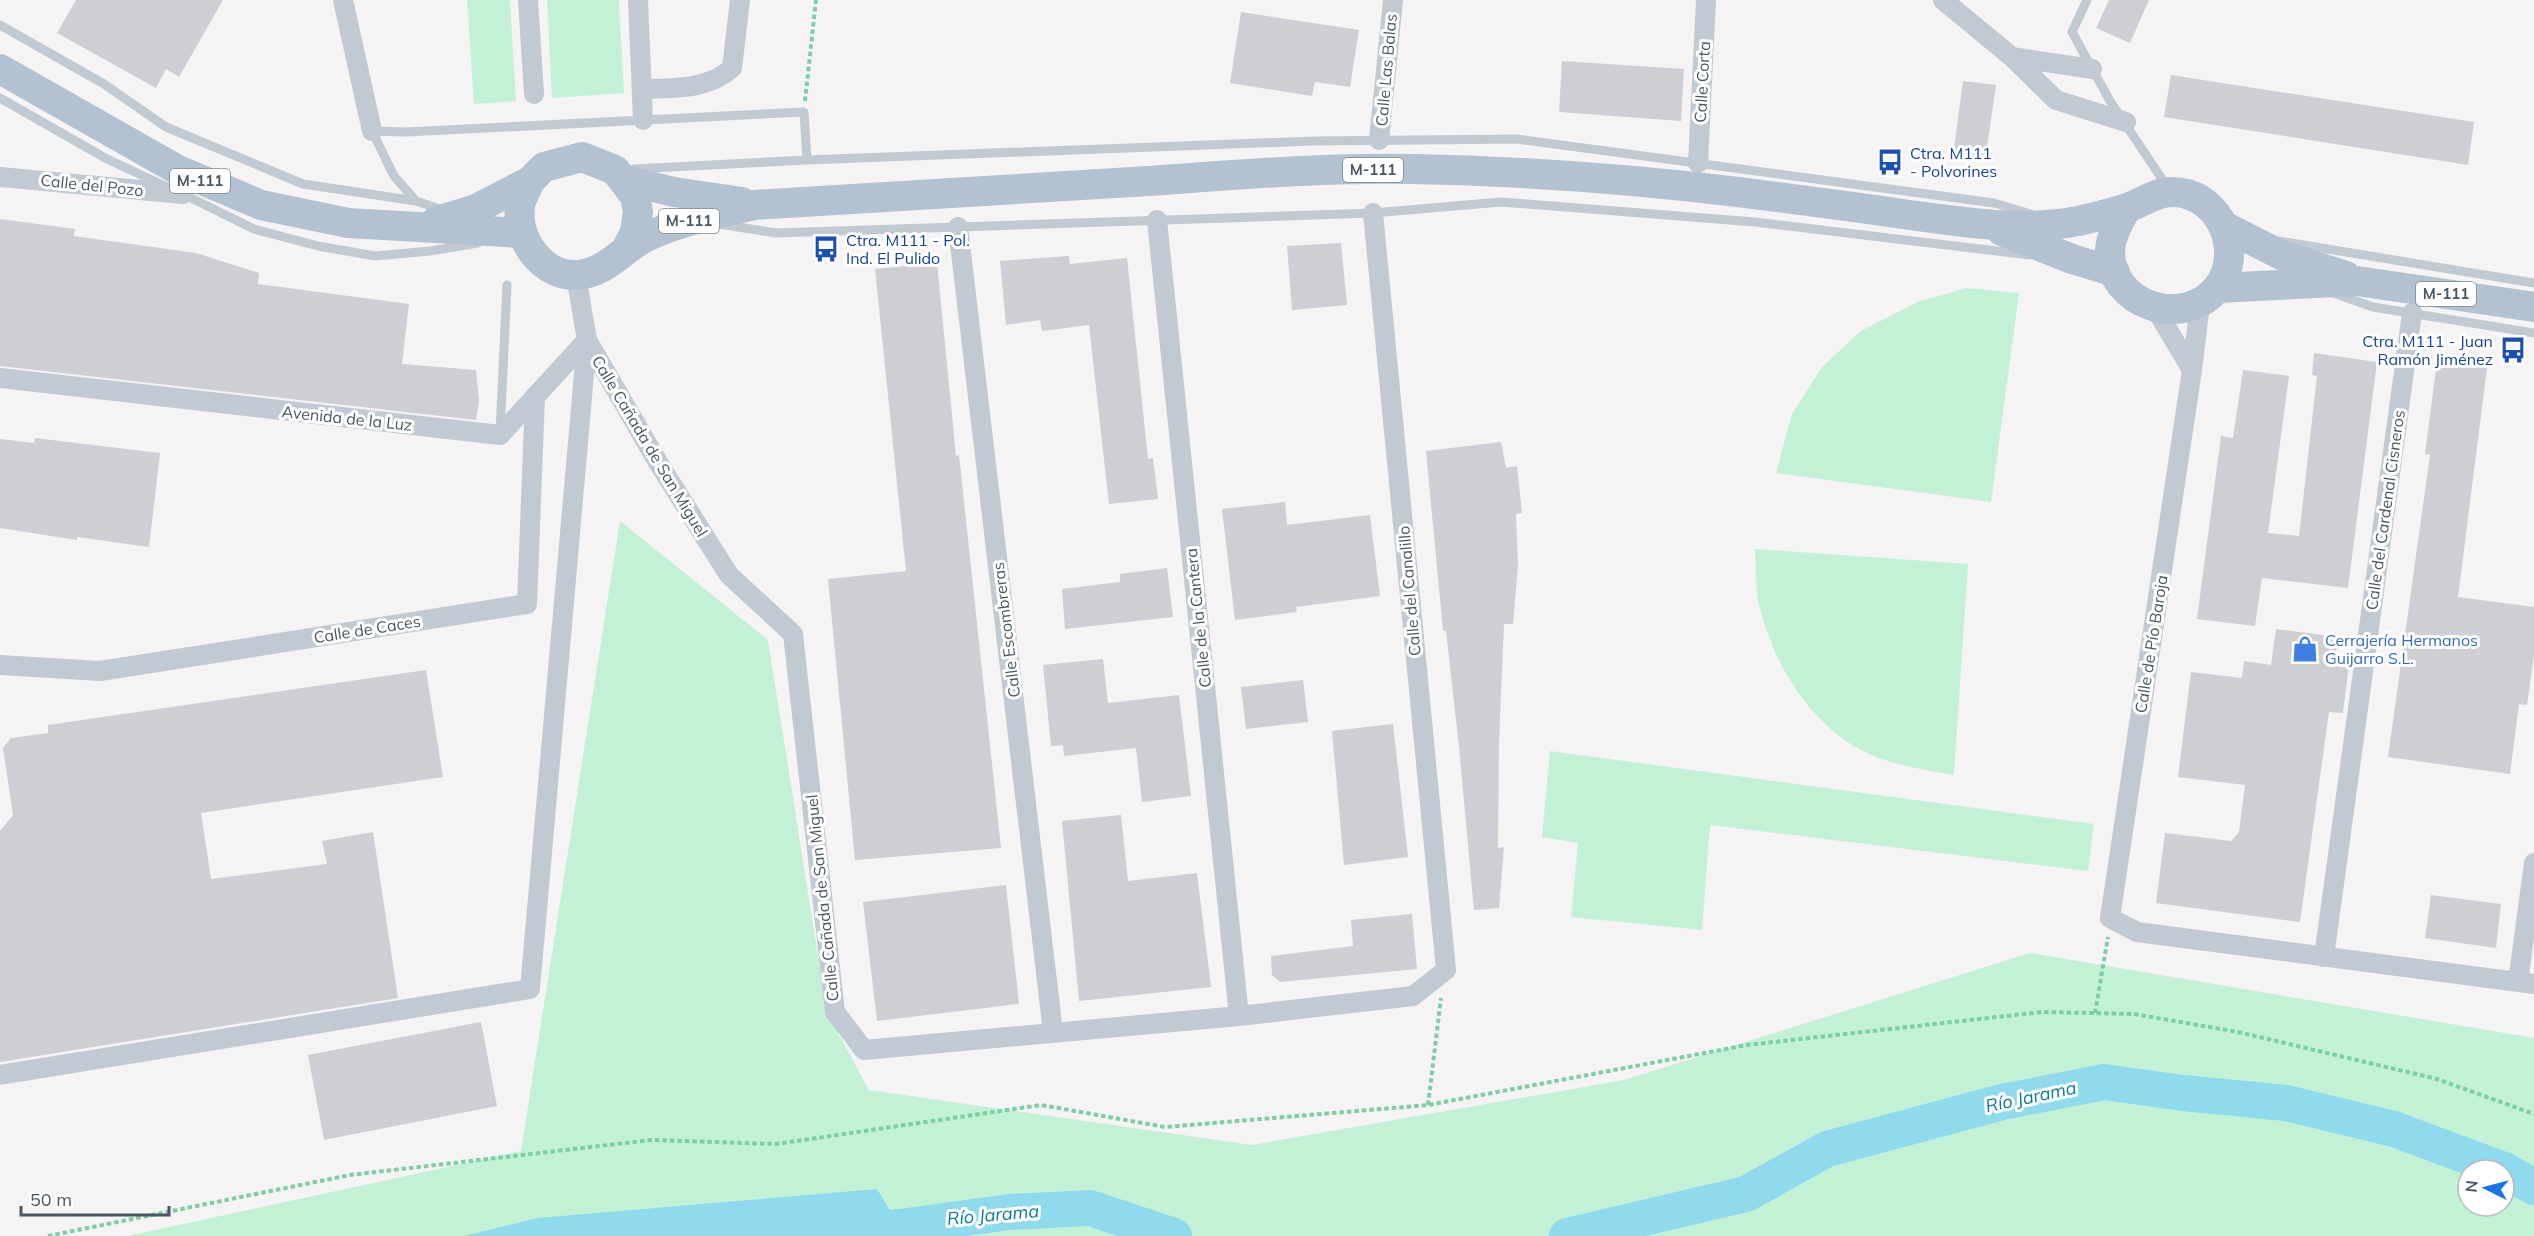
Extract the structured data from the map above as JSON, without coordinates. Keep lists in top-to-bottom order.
{
  "streets": {
    "main road": ["M-111"],
    "street": [
      "Calle Las Balas",
      "Calle Corta",
      "Calle del Pozo",
      "Avenida de la Luz",
      "Calle Cañada de San Miguel",
      "Calle del Cardenal Cisneros",
      "Calle del Canalillo",
      "Calle de la Cantera",
      "Calle de Caces",
      "Calle Escombreras",
      "Calle de Pío Baroja"
    ]
  },
  "crossings": [
    ["M-111", "Calle de Pío Baroja"],
    ["Calle Cañada de San Miguel", "Calle Escombreras"]
  ],
  "water": ["Río Jarama"],
  "places": {
    "bus stop": ["Ctra. M111 - Polvorines", "Ctra. M111 - Pol. Ind. El Pulido", "Ctra. M111 - Juan Ramón Jiménez"],
    "shop": ["Cerrajería Hermanos Guijarro S.L."]
  },
  "scale_bar": "50 m",
  "north": "left"
}
